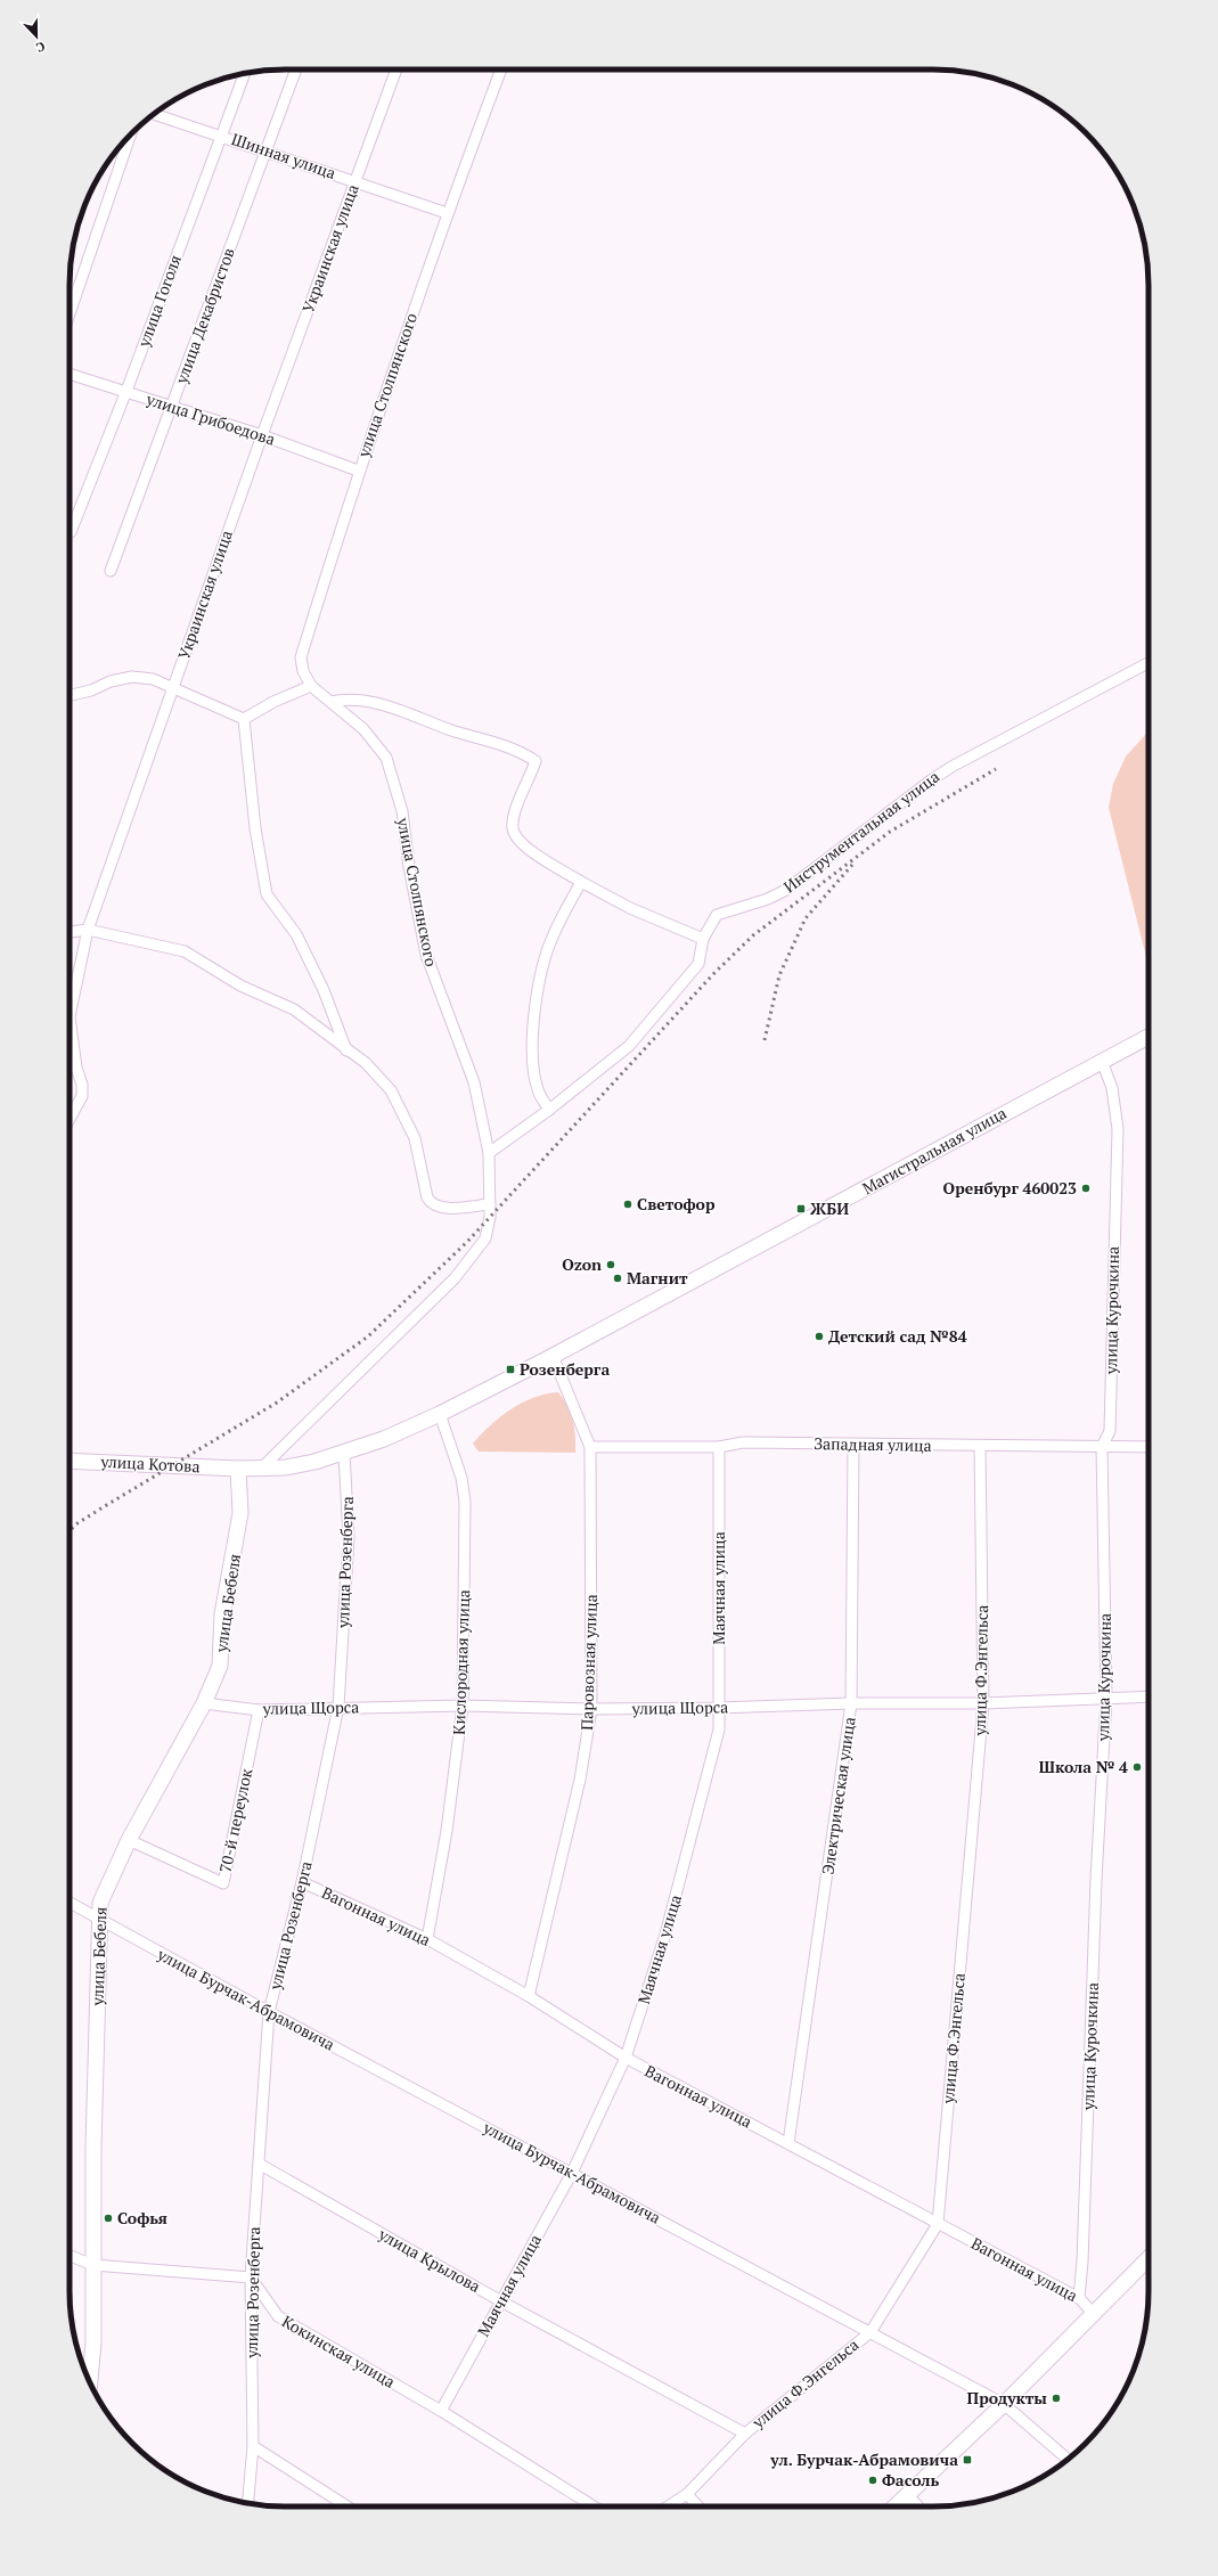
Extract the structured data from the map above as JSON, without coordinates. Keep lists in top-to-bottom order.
{
  "streets": {
    "street": [
      "Шинная улица",
      "Украинская улица",
      "улица Гоголя",
      "улица Декабристов",
      "улица Столпянского",
      "улица Грибоедова",
      "Инструментальная улица",
      "Магистральная улица",
      "улица Курочкина",
      "Западная улица",
      "улица Котова",
      "улица Розенберга",
      "Маячная улица",
      "улица Бебеля",
      "Кислородная улица",
      "Паровозная улица",
      "улица Ф.Энгельса",
      "улица Щорса",
      "Электрическая улица",
      "70-й переулок",
      "Вагонная улица",
      "улица Бурчак-Абрамовича",
      "улица Крылова",
      "Кокинская улица"
    ]
  },
  "crossings": [
    ["Шинная улица", "Украинская улица"],
    ["Шинная улица", "улица Гоголя"],
    ["Шинная улица", "улица Декабристов"],
    ["Шинная улица", "улица Столпянского"],
    ["Украинская улица", "улица Грибоедова"],
    ["улица Гоголя", "улица Грибоедова"],
    ["улица Декабристов", "улица Грибоедова"],
    ["улица Столпянского", "улица Грибоедова"],
    ["улица Столпянского", "Инструментальная улица"],
    ["улица Столпянского", "Магистральная улица"],
    ["Магистральная улица", "улица Курочкина"],
    ["Магистральная улица", "улица Котова"],
    ["Магистральная улица", "улица Розенберга"],
    ["Магистральная улица", "улица Бебеля"],
    ["Магистральная улица", "Кислородная улица"],
    ["Магистральная улица", "Паровозная улица"],
    ["улица Курочкина", "Западная улица"],
    ["улица Курочкина", "улица Щорса"],
    ["улица Курочкина", "Вагонная улица"],
    ["Западная улица", "Маячная улица"],
    ["Западная улица", "Паровозная улица"],
    ["Западная улица", "улица Ф.Энгельса"],
    ["Западная улица", "Электрическая улица"],
    ["улица Котова", "улица Бебеля"],
    ["улица Розенберга", "улица Щорса"],
    ["улица Розенберга", "Вагонная улица"],
    ["улица Розенберга", "улица Бурчак-Абрамовича"],
    ["улица Розенберга", "улица Крылова"],
    ["улица Розенберга", "Кокинская улица"],
    ["Маячная улица", "улица Щорса"],
    ["Маячная улица", "Вагонная улица"],
    ["Маячная улица", "улица Бурчак-Абрамовича"],
    ["Маячная улица", "улица Крылова"],
    ["Маячная улица", "Кокинская улица"],
    ["улица Бебеля", "улица Щорса"],
    ["улица Бебеля", "70-й переулок"],
    ["улица Бебеля", "улица Бурчак-Абрамовича"],
    ["Кислородная улица", "улица Щорса"],
    ["Кислородная улица", "Вагонная улица"],
    ["Паровозная улица", "улица Щорса"],
    ["Паровозная улица", "Вагонная улица"],
    ["улица Ф.Энгельса", "улица Щорса"],
    ["улица Ф.Энгельса", "Вагонная улица"],
    ["улица Ф.Энгельса", "улица Бурчак-Абрамовича"],
    ["улица Ф.Энгельса", "улица Крылова"],
    ["улица Щорса", "Электрическая улица"],
    ["улица Щорса", "70-й переулок"],
    ["Электрическая улица", "Вагонная улица"]
  ],
  "places": {
    "other": [
      "Оренбург 460023",
      "Светофор",
      "Ozon",
      "Магнит",
      "Детский сад №84",
      "Школа № 4",
      "Софья",
      "Продукты",
      "Фасоль"
    ],
    "transit": ["ЖБИ", "Розенберга", "ул. Бурчак-Абрамовича"]
  },
  "north": "bottom"
}
